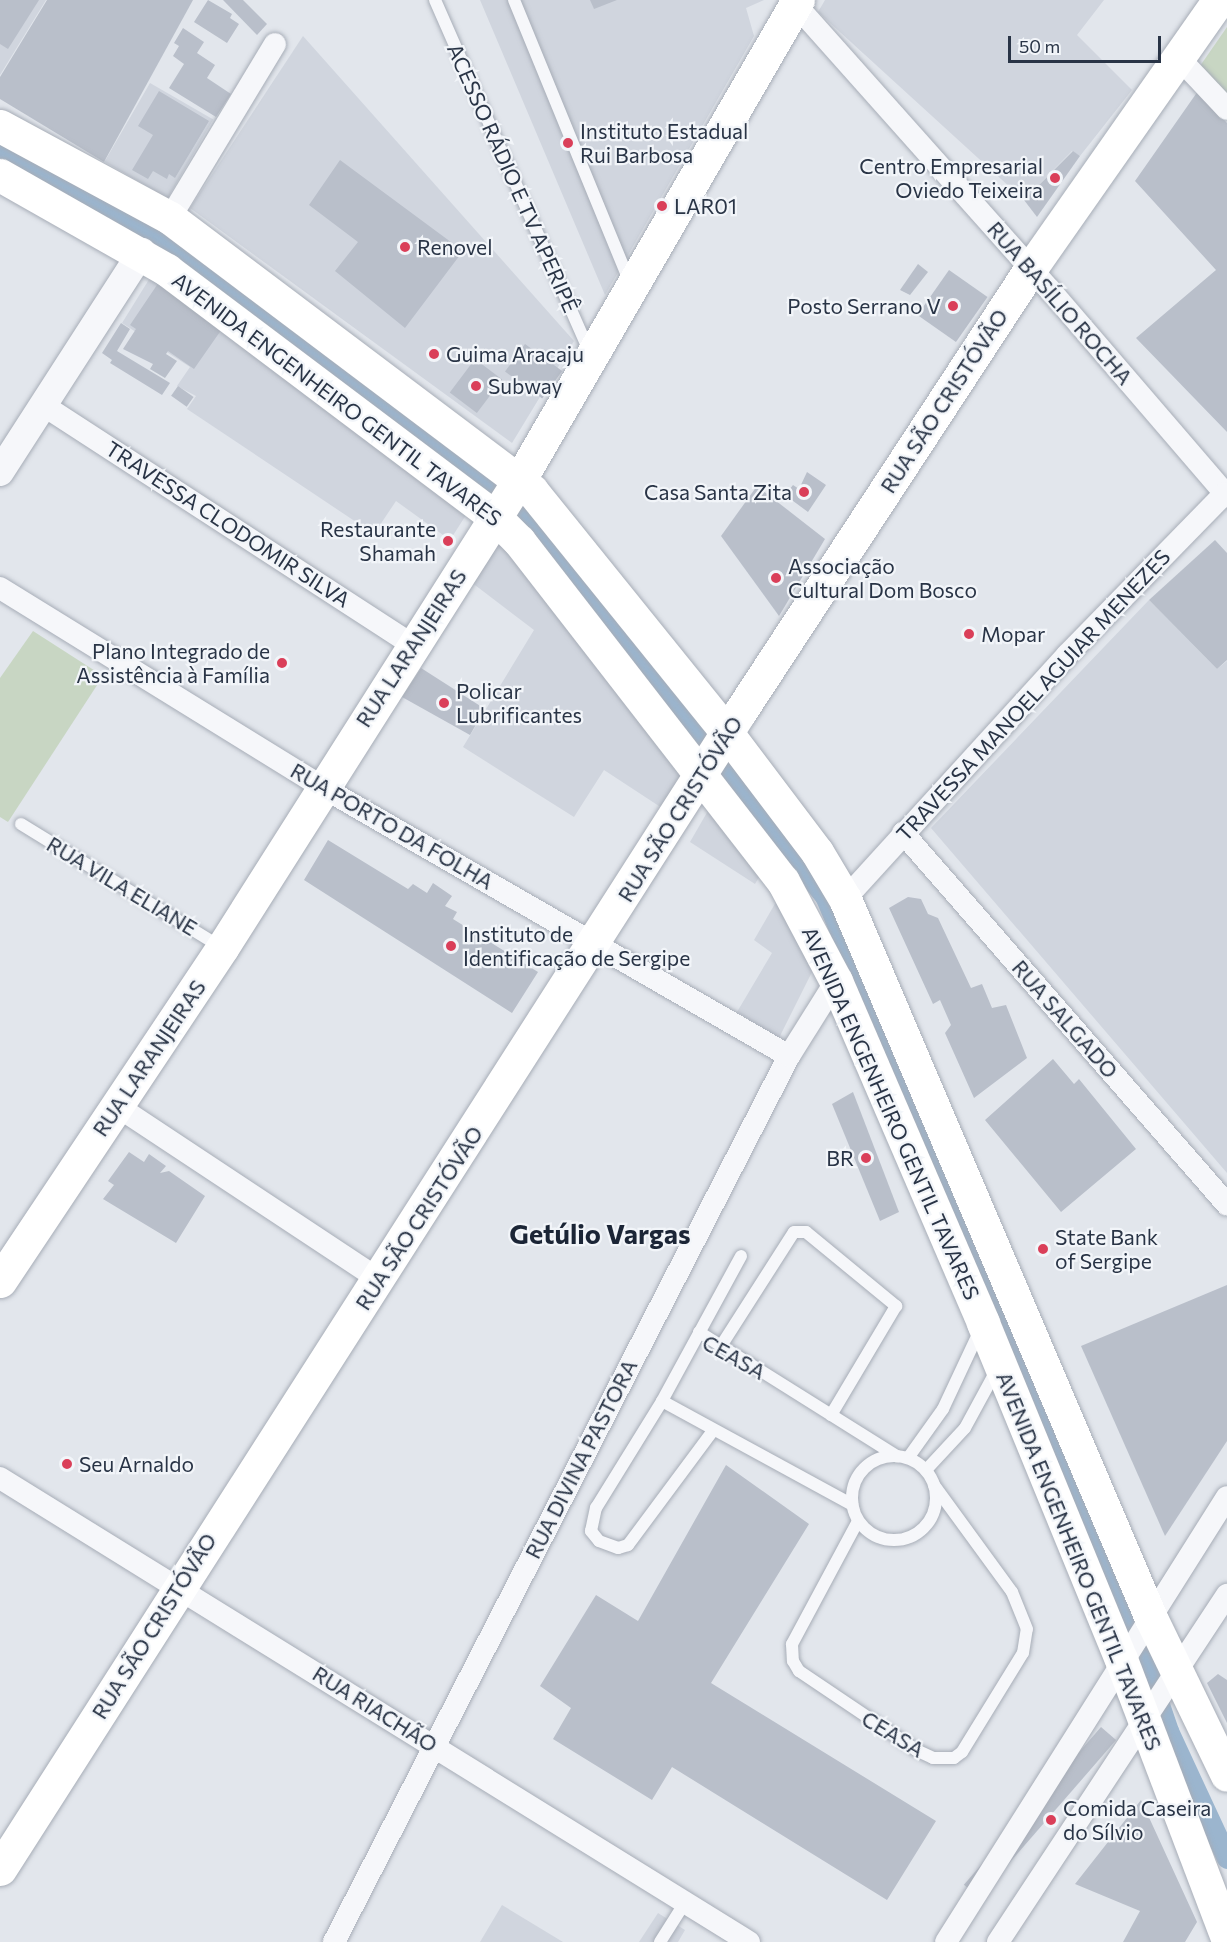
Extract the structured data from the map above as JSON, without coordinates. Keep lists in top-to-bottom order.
{
  "streets": {
    "main road": ["AVENIDA ENGENHEIRO GENTIL TAVARES", "RUA SÃO CRISTÓVÃO", "RUA LARANJEIRAS"],
    "street": [
      "RUA BASÍLIO ROCHA",
      "TRAVESSA CLODOMIR SILVA",
      "TRAVESSA MANOEL AGUIAR MENEZES",
      "RUA PORTO DA FOLHA",
      "RUA SALGADO",
      "RUA DIVINA PASTORA",
      "RUA RIACHÃO"
    ],
    "lane": ["ACESSO RÁDIO E TV APERIPÊ", "RUA VILA ELIANE", "CEASA"]
  },
  "crossings": [
    ["ACESSO RÁDIO E TV APERIPÊ", "RUA LARANJEIRAS"],
    ["RUA BASÍLIO ROCHA", "RUA SÃO CRISTÓVÃO"],
    ["RUA BASÍLIO ROCHA", "RUA LARANJEIRAS"],
    ["RUA BASÍLIO ROCHA", "TRAVESSA MANOEL AGUIAR MENEZES"],
    ["AVENIDA ENGENHEIRO GENTIL TAVARES", "RUA SÃO CRISTÓVÃO"],
    ["AVENIDA ENGENHEIRO GENTIL TAVARES", "RUA LARANJEIRAS"],
    ["AVENIDA ENGENHEIRO GENTIL TAVARES", "TRAVESSA MANOEL AGUIAR MENEZES"],
    ["AVENIDA ENGENHEIRO GENTIL TAVARES", "RUA DIVINA PASTORA"],
    ["RUA SÃO CRISTÓVÃO", "RUA PORTO DA FOLHA"],
    ["RUA SÃO CRISTÓVÃO", "RUA RIACHÃO"],
    ["TRAVESSA CLODOMIR SILVA", "RUA LARANJEIRAS"],
    ["RUA LARANJEIRAS", "RUA PORTO DA FOLHA"],
    ["RUA LARANJEIRAS", "RUA VILA ELIANE"],
    ["TRAVESSA MANOEL AGUIAR MENEZES", "RUA SALGADO"],
    ["RUA PORTO DA FOLHA", "RUA DIVINA PASTORA"],
    ["RUA DIVINA PASTORA", "RUA RIACHÃO"]
  ],
  "districts": ["Getúlio Vargas"],
  "places": [
    "Instituto Estadual Rui Barbosa",
    "Centro Empresarial Oviedo Teixeira",
    "LAR01",
    "Renovel",
    "Posto Serrano V",
    "Guima Aracaju",
    "Subway",
    "Casa Santa Zita",
    "Restaurante Shamah",
    "Associação Cultural Dom Bosco",
    "Mopar",
    "Plano Integrado de Assistência à Família",
    "Policar Lubrificantes",
    "Instituto de Identificação de Sergipe",
    "BR",
    "State Bank of Sergipe",
    "Seu Arnaldo",
    "Comida Caseira do Sílvio"
  ],
  "scale_bar": "50 m"
}
